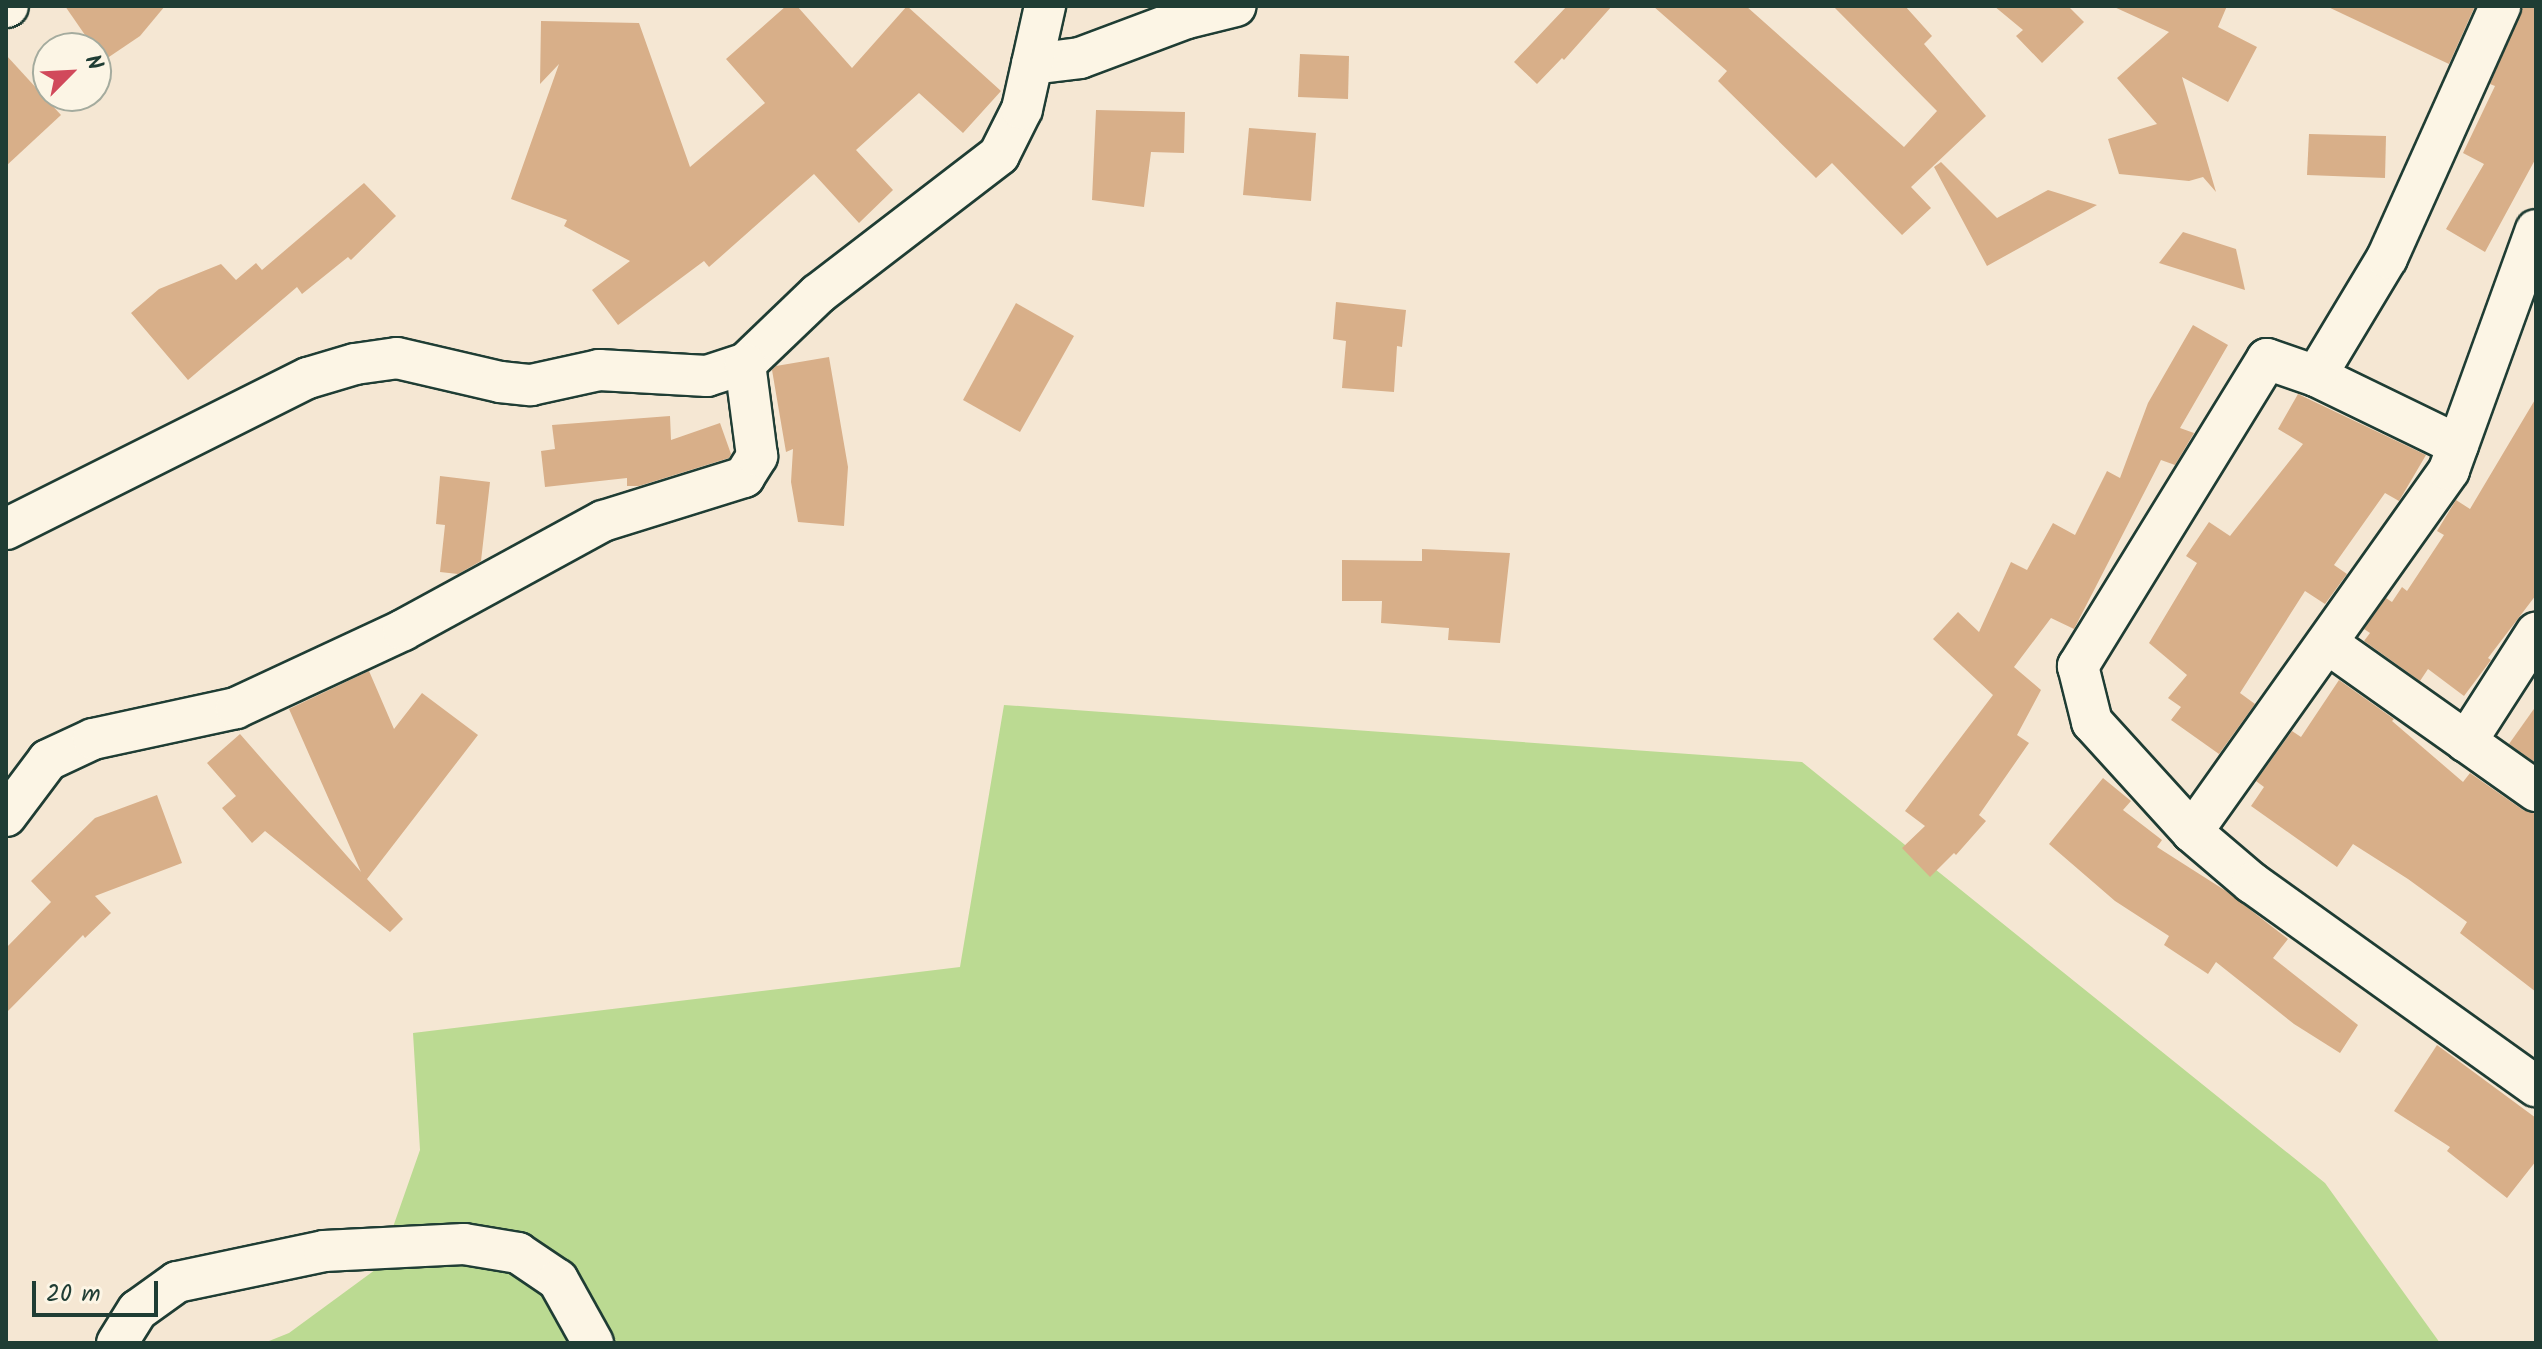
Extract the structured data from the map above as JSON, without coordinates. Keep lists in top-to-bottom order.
{
  "scale_bar": "20 m",
  "north": "top right"
}
